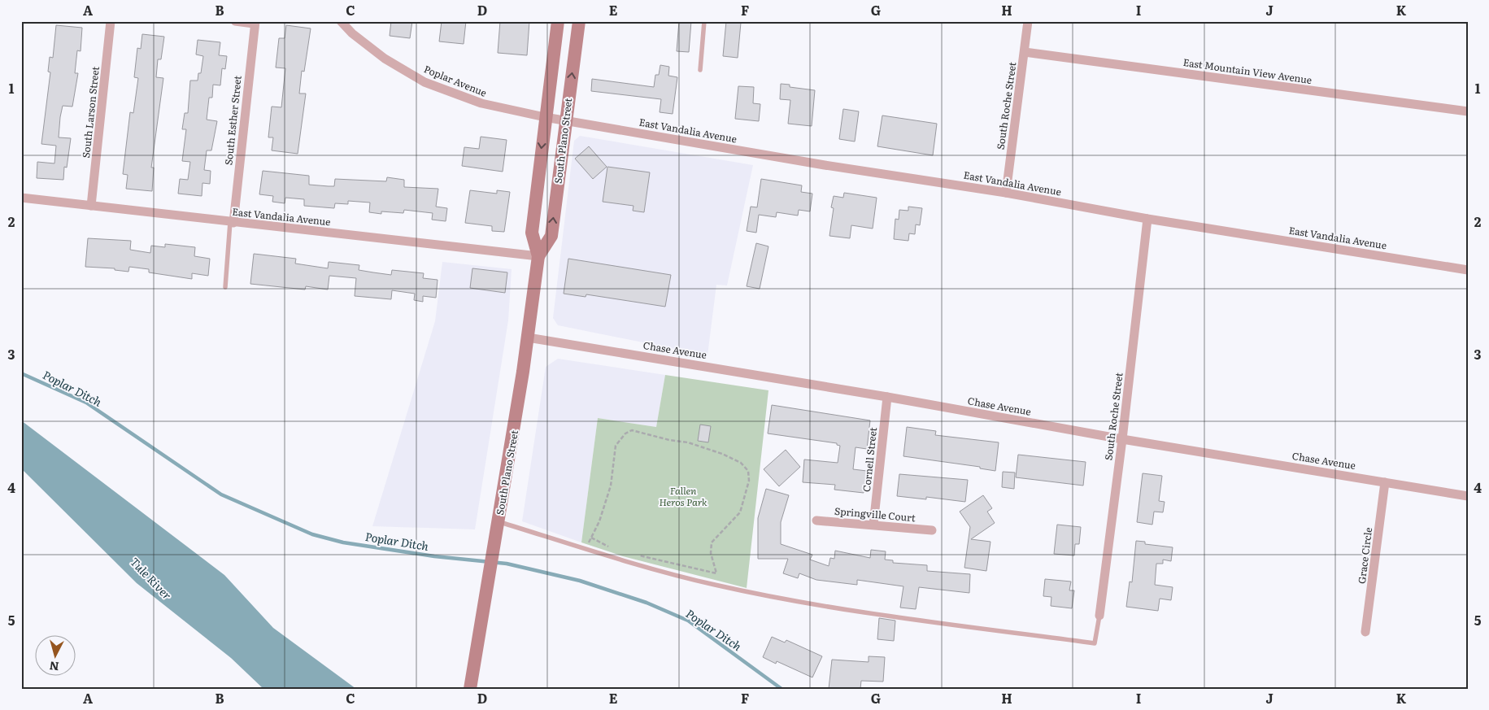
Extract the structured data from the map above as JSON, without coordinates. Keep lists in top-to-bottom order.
{
  "streets": {
    "main road": ["South Plano Street"],
    "street": [
      "East Mountain View Avenue",
      "Poplar Avenue",
      "South Roche Street",
      "South Larson Street",
      "South Esther Street",
      "East Vandalia Avenue",
      "Chase Avenue",
      "Cornell Street",
      "Springville Court",
      "Grace Circle"
    ]
  },
  "crossings": [
    ["East Mountain View Avenue", "South Roche Street"],
    ["Poplar Avenue", "East Vandalia Avenue"],
    ["Poplar Avenue", "South Plano Street"],
    ["South Roche Street", "East Vandalia Avenue"],
    ["South Roche Street", "Chase Avenue"],
    ["South Larson Street", "East Vandalia Avenue"],
    ["South Esther Street", "East Vandalia Avenue"],
    ["East Vandalia Avenue", "South Plano Street"],
    ["South Plano Street", "Chase Avenue"],
    ["Chase Avenue", "Cornell Street"],
    ["Chase Avenue", "Grace Circle"],
    ["Cornell Street", "Springville Court"]
  ],
  "water": ["Poplar Ditch", "Tule River"],
  "parks": ["Fallen Heros Park"],
  "north": "bottom",
  "grid": {
    "columns": [
      "A",
      "B",
      "C",
      "D",
      "E",
      "F",
      "G",
      "H",
      "I",
      "J",
      "K"
    ],
    "rows": [
      "1",
      "2",
      "3",
      "4",
      "5"
    ]
  }
}
